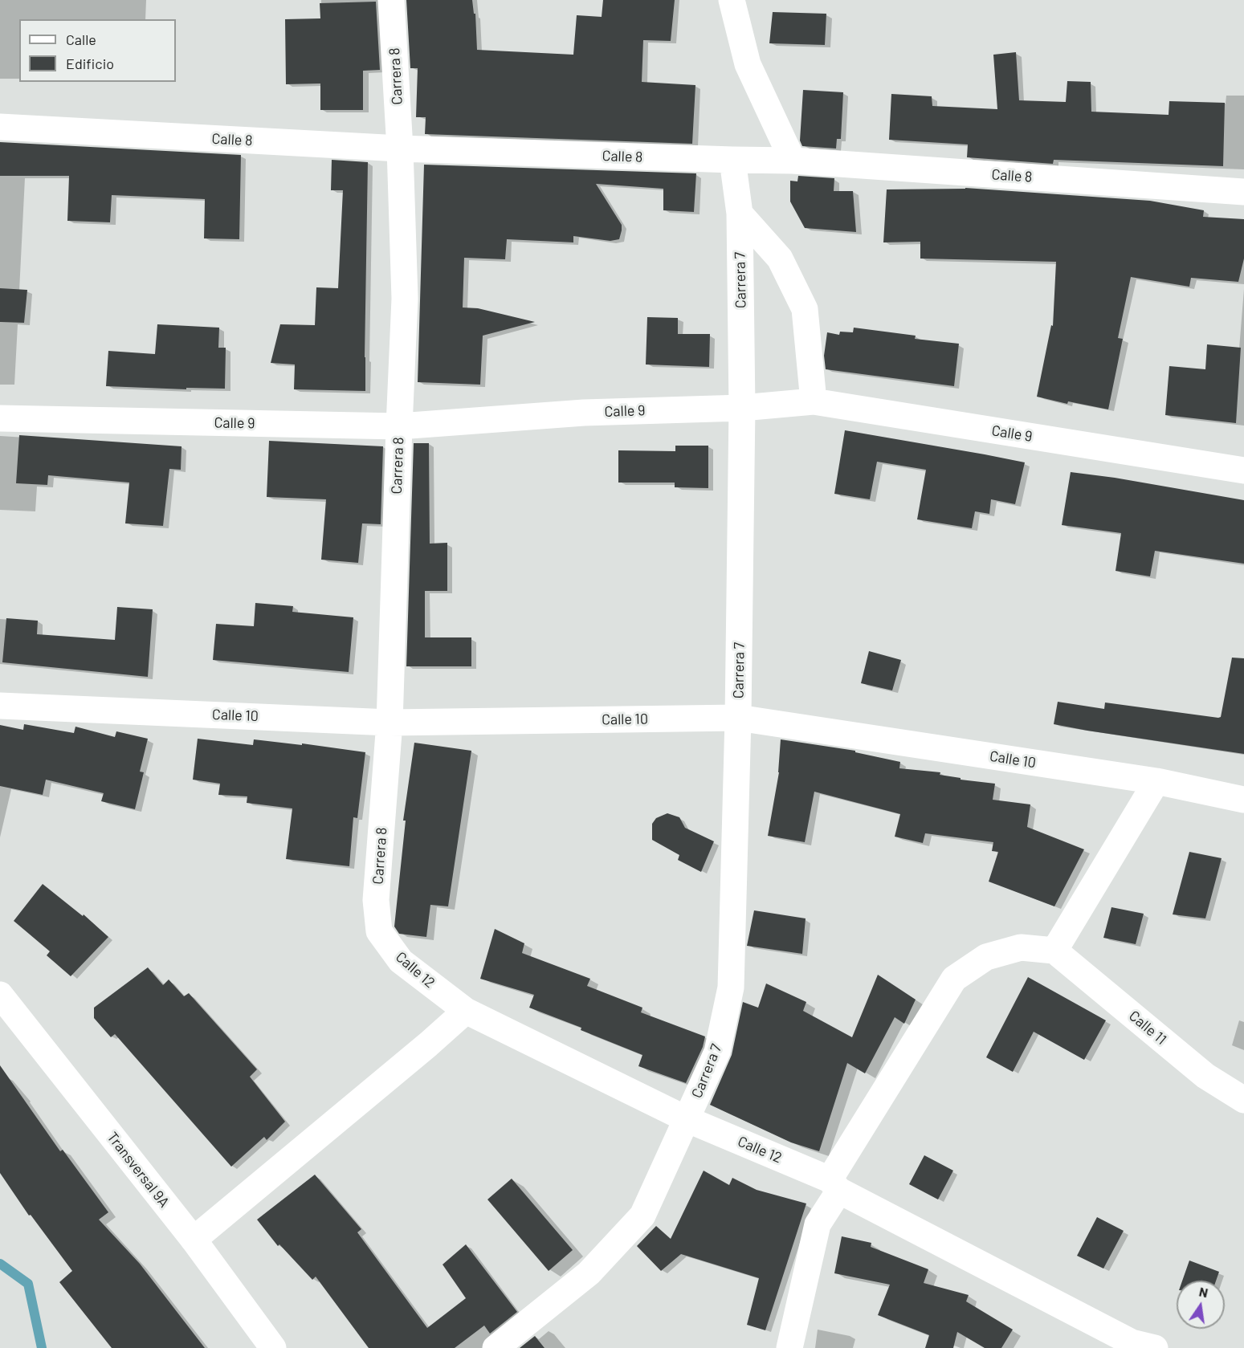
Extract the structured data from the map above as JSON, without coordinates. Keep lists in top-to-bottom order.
{
  "streets": {
    "street": [
      "Carrera 8",
      "Calle 8",
      "Carrera 7",
      "Calle 9",
      "Calle 10",
      "Calle 12",
      "Calle 11",
      "Transversal 9A"
    ]
  },
  "crossings": [
    ["Carrera 8", "Calle 8"],
    ["Carrera 8", "Calle 9"],
    ["Carrera 8", "Calle 10"],
    ["Carrera 8", "Calle 12"],
    ["Calle 8", "Carrera 7"],
    ["Carrera 7", "Calle 9"],
    ["Carrera 7", "Calle 10"],
    ["Carrera 7", "Calle 12"]
  ],
  "legend": ["Calle", "Edificio"],
  "north": "top"
}
